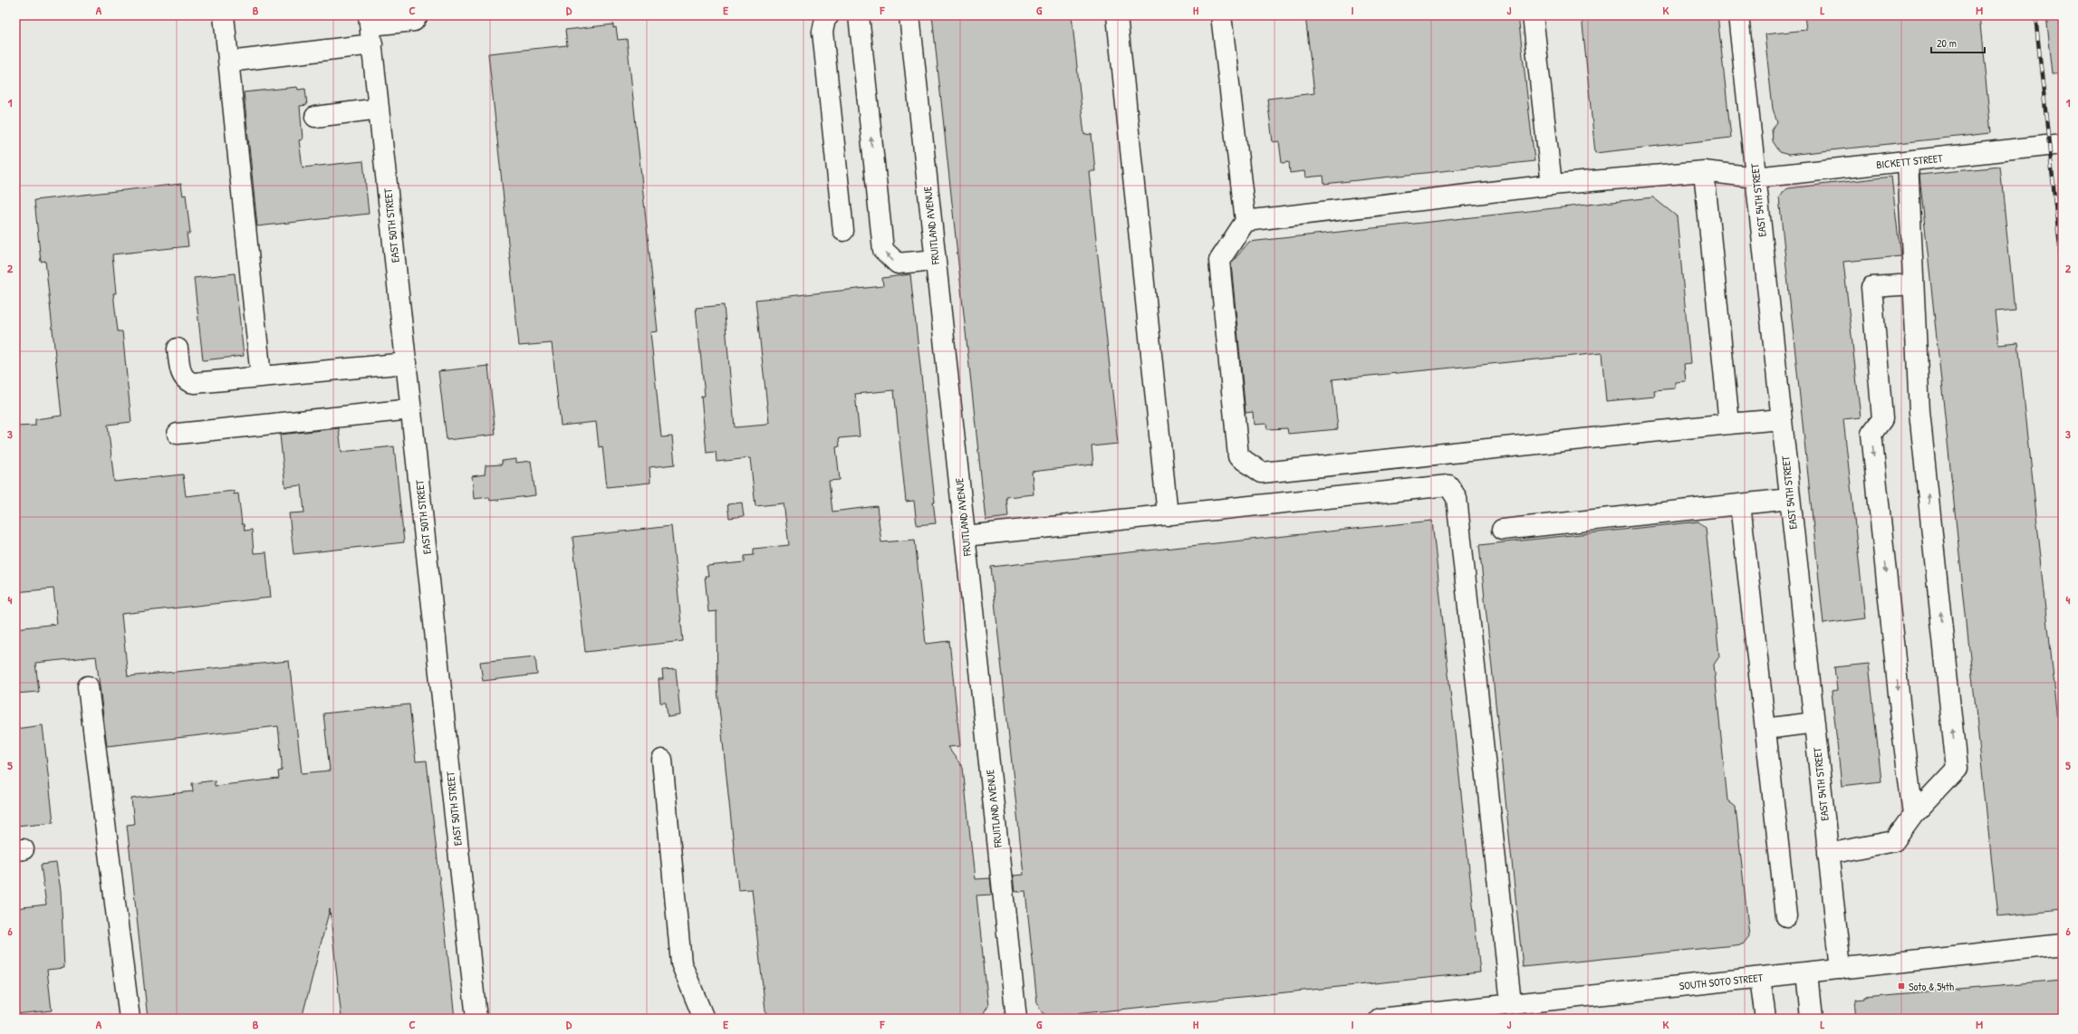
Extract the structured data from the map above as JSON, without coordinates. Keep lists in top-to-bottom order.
{
  "streets": {
    "street": [
      "BICKETT STREET",
      "EAST 54TH STREET",
      "EAST 50TH STREET",
      "FRUITLAND AVENUE",
      "SOUTH SOTO STREET"
    ]
  },
  "crossings": [
    ["BICKETT STREET", "EAST 54TH STREET"],
    ["EAST 54TH STREET", "SOUTH SOTO STREET"]
  ],
  "places": {
    "transit": ["Soto & 54th"]
  },
  "scale_bar": "20 m",
  "grid": {
    "columns": [
      "A",
      "B",
      "C",
      "D",
      "E",
      "F",
      "G",
      "H",
      "I",
      "J",
      "K",
      "L",
      "M"
    ],
    "rows": [
      "1",
      "2",
      "3",
      "4",
      "5",
      "6"
    ]
  }
}
